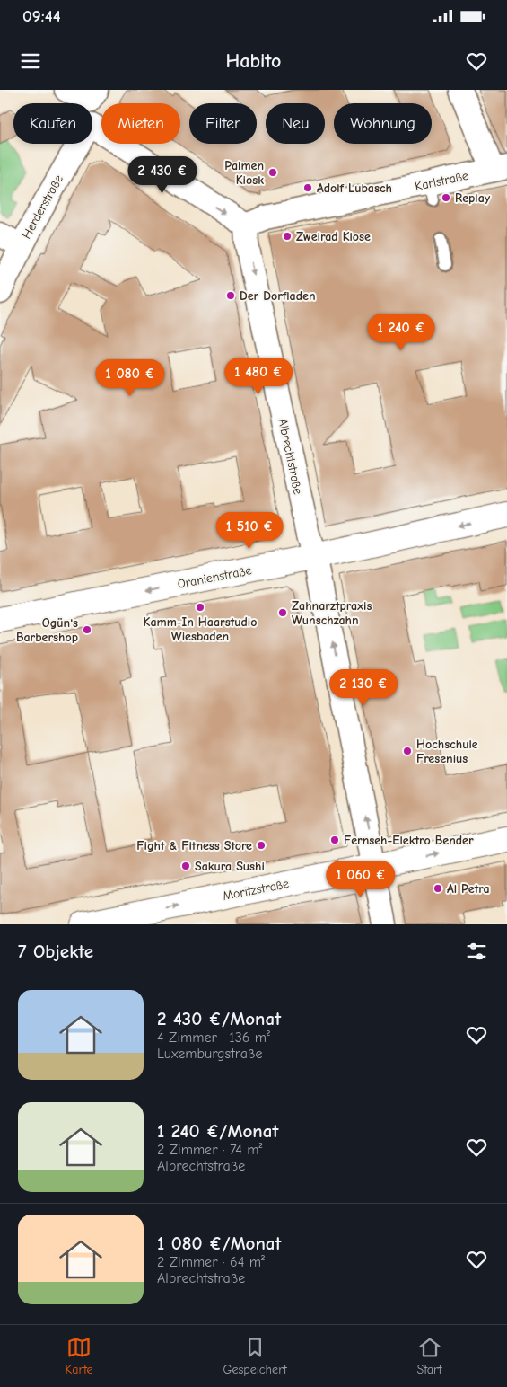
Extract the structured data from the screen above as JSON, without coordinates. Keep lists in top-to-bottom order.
{
  "streets": {
    "street": [
      "Karlstraße",
      "Herderstraße",
      "Albrechtstraße",
      "Oranienstraße",
      "Moritzstraße"
    ]
  },
  "crossings": [
    ["Karlstraße", "Herderstraße"],
    ["Karlstraße", "Albrechtstraße"],
    ["Herderstraße", "Albrechtstraße"],
    ["Albrechtstraße", "Oranienstraße"],
    ["Albrechtstraße", "Moritzstraße"]
  ],
  "one_way": ["Oranienstraße", "Moritzstraße"],
  "places": [
    "Palmen Kiosk",
    "Adolf Lubasch",
    "Replay",
    "Zweirad Klose",
    "Der Dorfladen",
    "Kamm-In Haarstudio Wiesbaden",
    "Zahnarztpraxis Wunschzahn",
    "Ogün's Barbershop",
    "Hochschule Fresenius",
    "Fernseh-Elektro Bender",
    "Fight & Fitness Store",
    "Sakura Sushi",
    "Al Petra"
  ],
  "page": {
    "status": "09:44",
    "header": "Habito",
    "chip": [
      "Kaufen",
      "Mieten",
      "Filter",
      "Neu",
      "Wohnung"
    ],
    "price": [
      "2 430 €",
      "1 240 €",
      "1 480 €",
      "1 080 €",
      "1 510 €",
      "2 130 €",
      "1 060 €"
    ],
    "heading": "7 Objekte",
    "list": [
      {
        "name": "2 430 €/Monat",
        "note": "4 Zimmer · 136 m² · Luxemburgstraße"
      },
      {
        "name": "1 240 €/Monat",
        "note": "2 Zimmer · 74 m² · Albrechtstraße"
      },
      {
        "name": "1 080 €/Monat",
        "note": "2 Zimmer · 64 m² · Albrechtstraße"
      }
    ],
    "tabs": ["Karte", "Gespeichert", "Start"]
  }
}
